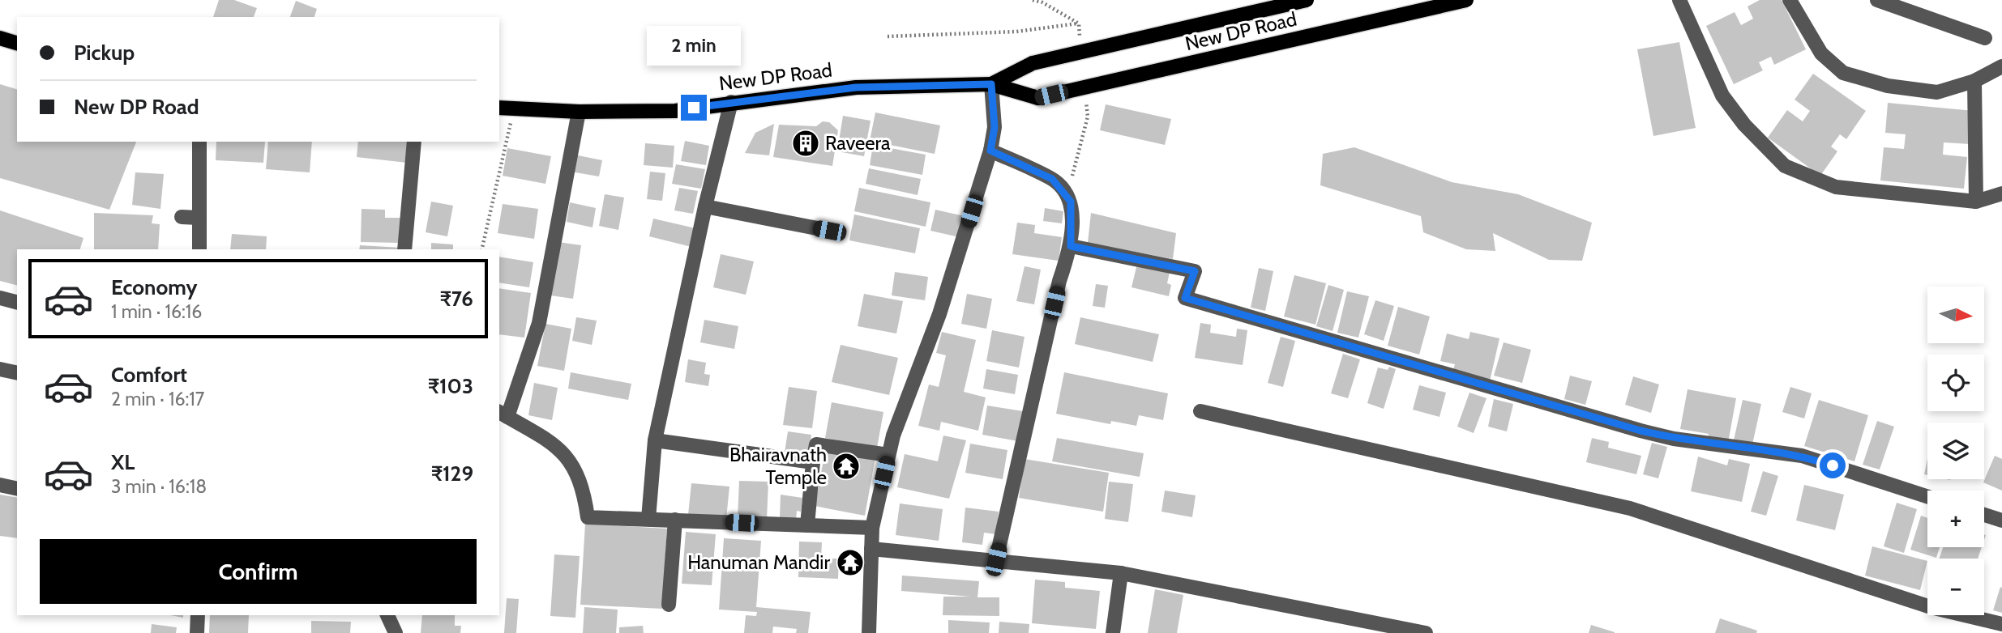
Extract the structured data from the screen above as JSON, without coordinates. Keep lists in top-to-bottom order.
{
  "streets": {
    "main road": ["New DP Road"]
  },
  "places": {
    "building": ["Raveera"],
    "temple": ["Bhairavnath Temple", "Hanuman Mandir"]
  },
  "north": "right",
  "page": {
    "banner": ["Pickup", "New DP Road"],
    "bubble": "2 min",
    "list": [
      {
        "name": "Economy",
        "note": "1 min · 16:16",
        "value": "₹76"
      },
      {
        "name": "Comfort",
        "note": "2 min · 16:17",
        "value": "₹103"
      },
      {
        "name": "XL",
        "note": "3 min · 16:18",
        "value": "₹129"
      }
    ],
    "map_buttons": ["+", "−"],
    "buttons": "Confirm"
  }
}
